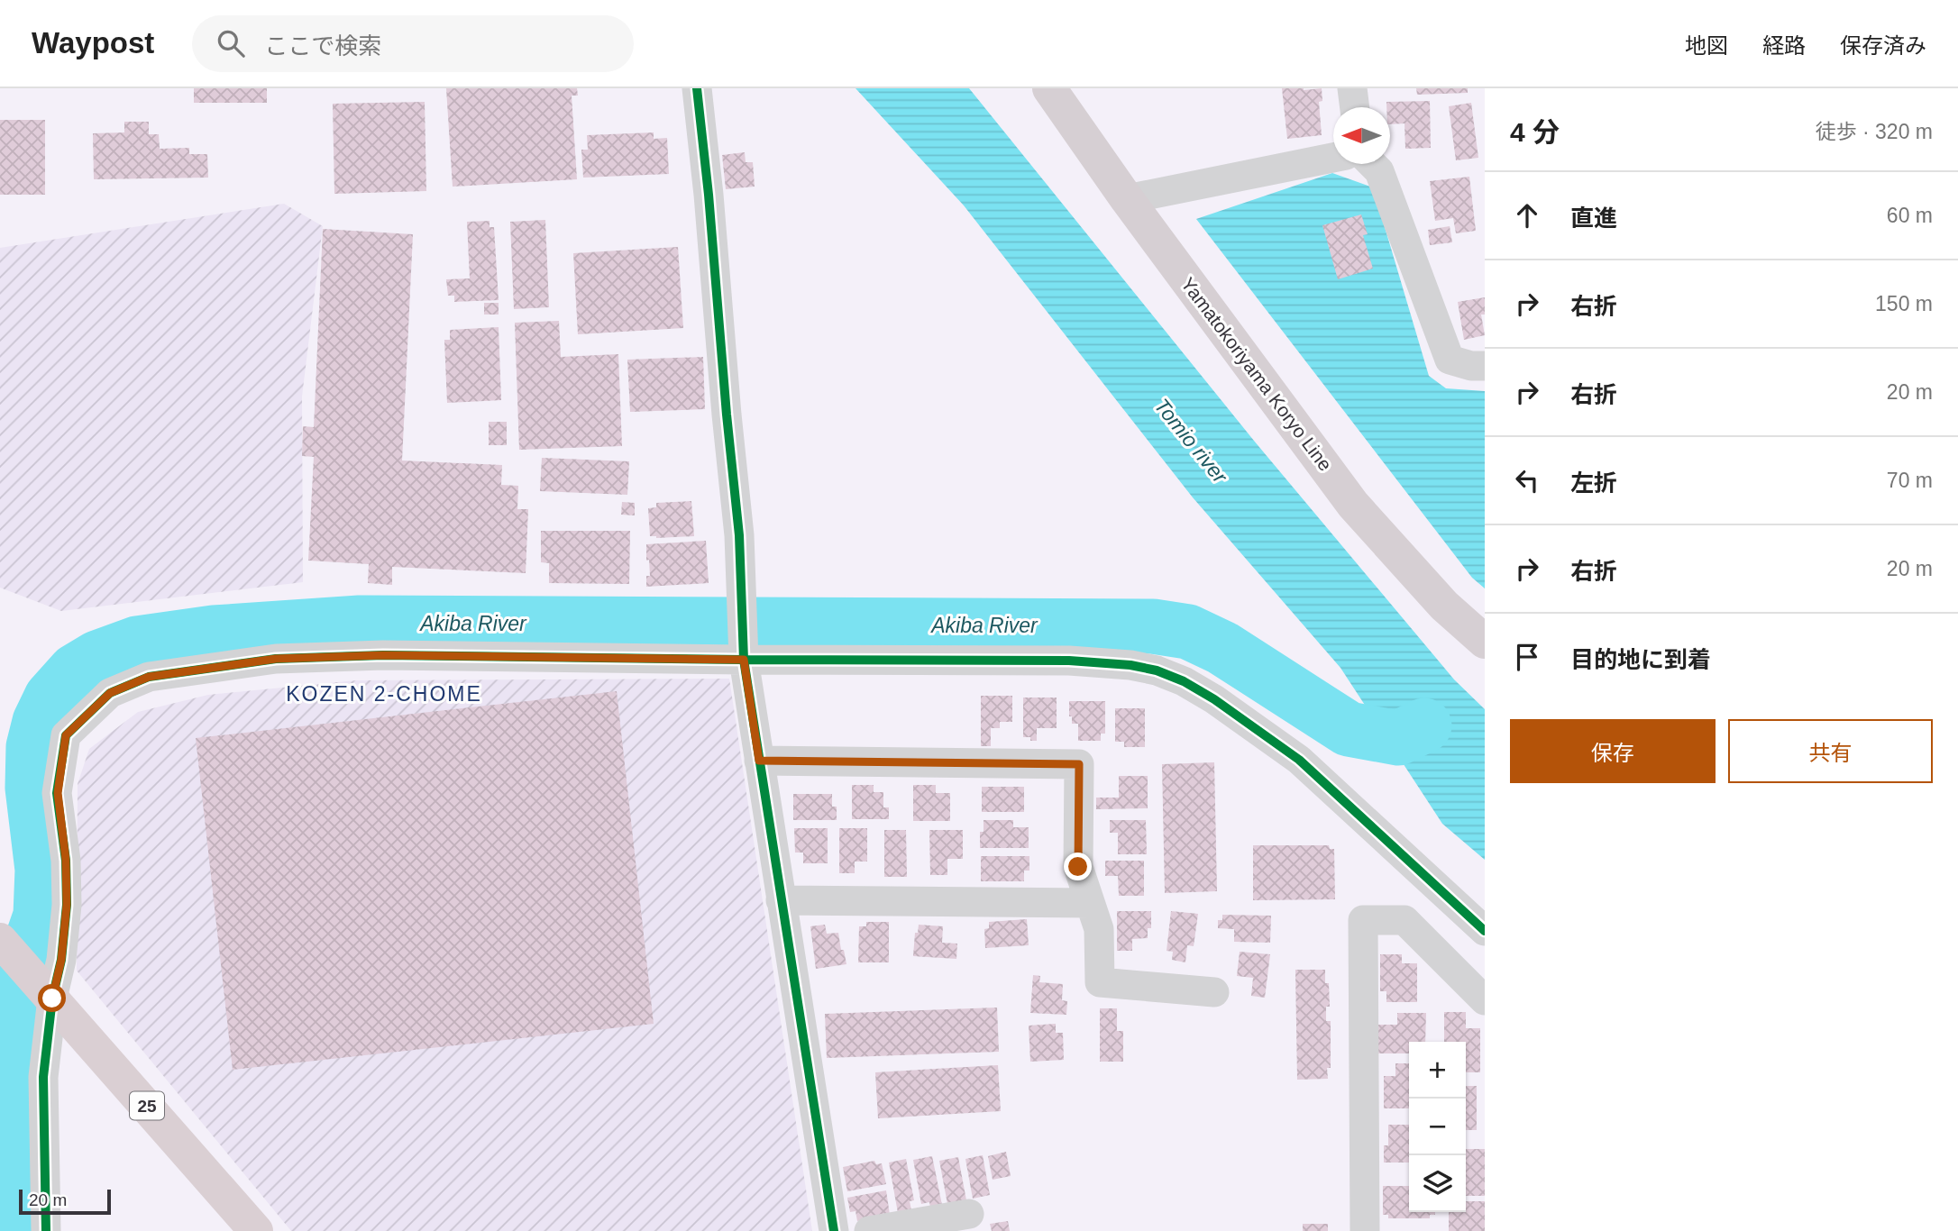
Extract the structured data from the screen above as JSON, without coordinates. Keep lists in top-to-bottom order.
{
  "streets": {
    "highway": ["25"],
    "main road": ["Yamatokoriyama Koryo Line"]
  },
  "districts": ["KOZEN 2-CHOME"],
  "water": ["Tomio river", "Akiba River"],
  "scale_bar": "20 m",
  "north": "left",
  "page": {
    "header": "Waypost",
    "search": "ここで検索",
    "nav": ["地図", "経路", "保存済み"],
    "heading": ["4 分", "徒歩 · 320 m"],
    "list": [
      ["直進", "60 m"],
      ["右折", "150 m"],
      ["右折", "20 m"],
      ["左折", "70 m"],
      ["右折", "20 m"],
      "目的地に到着"
    ],
    "buttons": ["保存", "共有"],
    "map_buttons": ["+", "−"],
    "scale": "20 m"
  }
}
